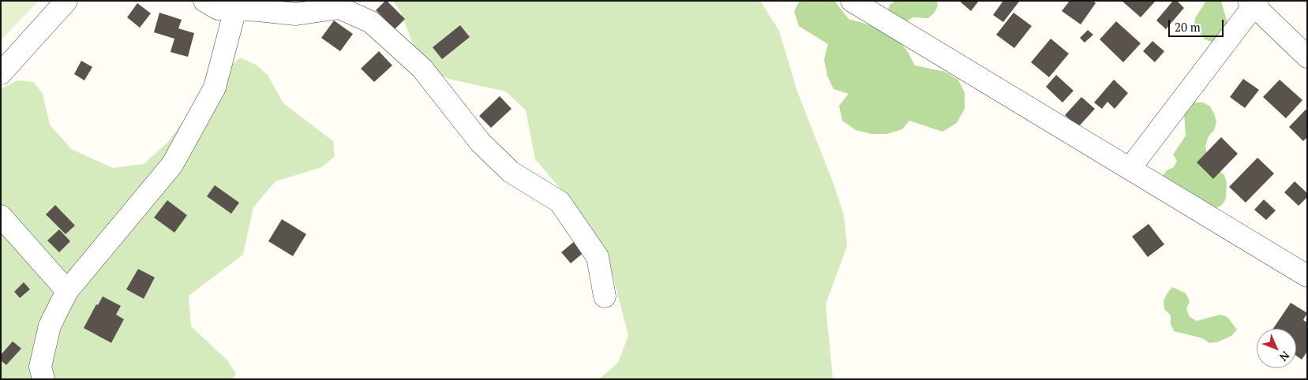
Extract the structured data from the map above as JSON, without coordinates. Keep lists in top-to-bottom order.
{
  "scale_bar": "20 m",
  "north": "bottom right"
}
